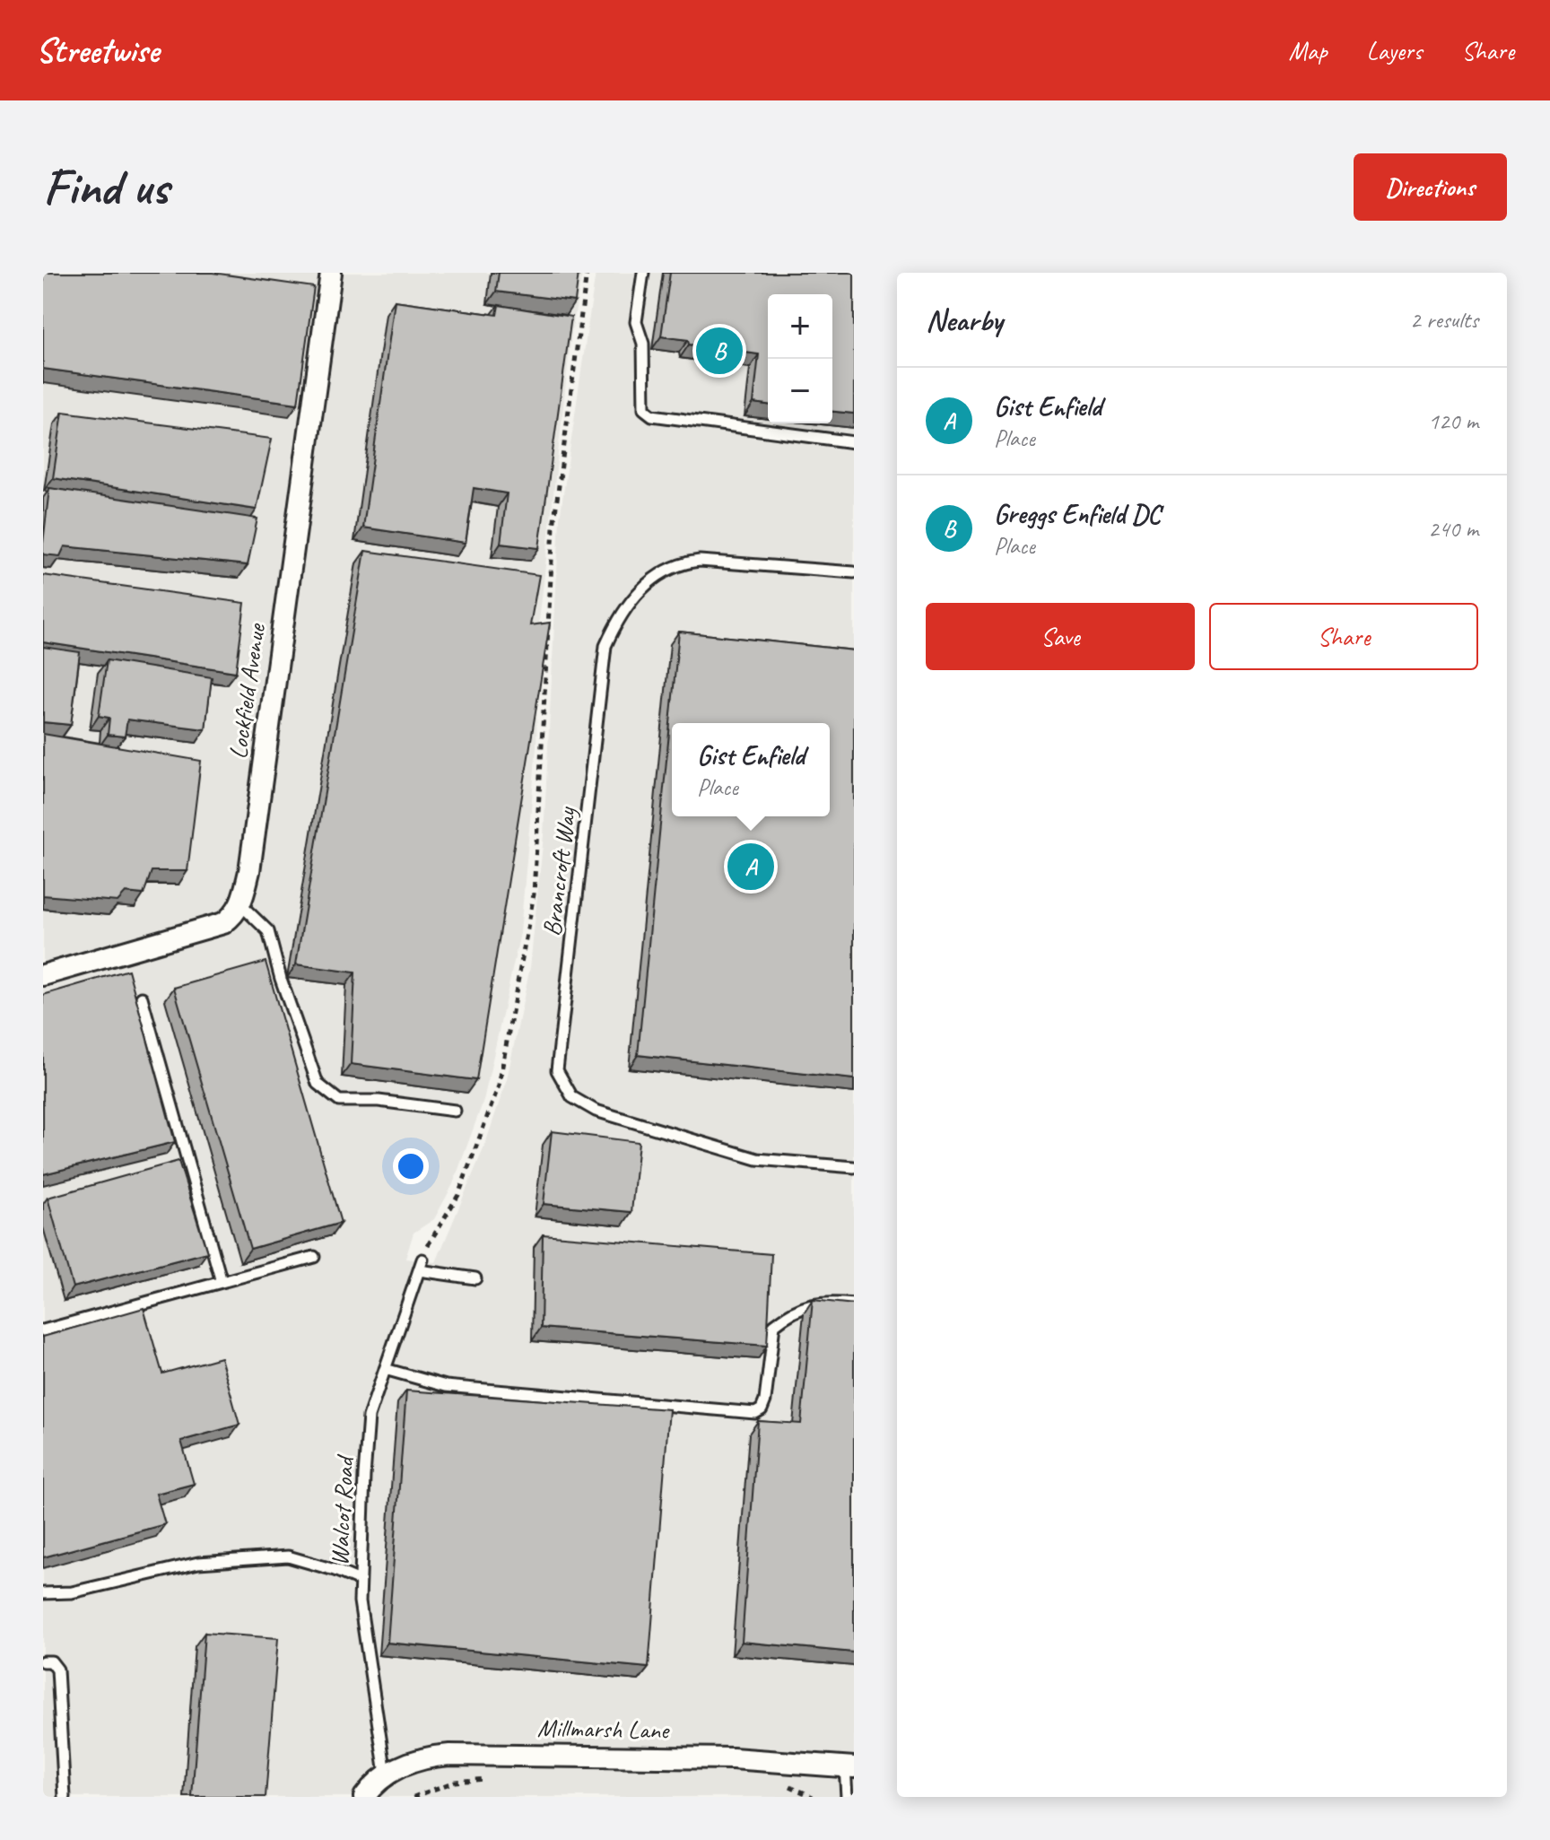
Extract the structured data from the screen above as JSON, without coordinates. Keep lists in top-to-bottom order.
{
  "streets": {
    "street": ["Lockfield Avenue", "Millmarsh Lane"],
    "lane": ["Brancroft Way", "Walcot Road"]
  },
  "crossings": [
    ["Walcot Road", "Millmarsh Lane"]
  ],
  "page": {
    "header": "Streetwise",
    "nav": ["Map", "Layers", "Share"],
    "buttons": [
      "Directions",
      ["Save", "Share"]
    ],
    "title": "Find us",
    "heading": ["Nearby", "2 results"],
    "map_buttons": ["+", "−"],
    "pins": ["B", "A"],
    "list": [
      {
        "mark": "A",
        "name": "Gist Enfield",
        "note": "Place",
        "value": "120 m"
      },
      {
        "mark": "B",
        "name": "Greggs Enfield DC",
        "note": "Place",
        "value": "240 m"
      }
    ],
    "popup": ["Gist Enfield", "Place"]
  }
}
